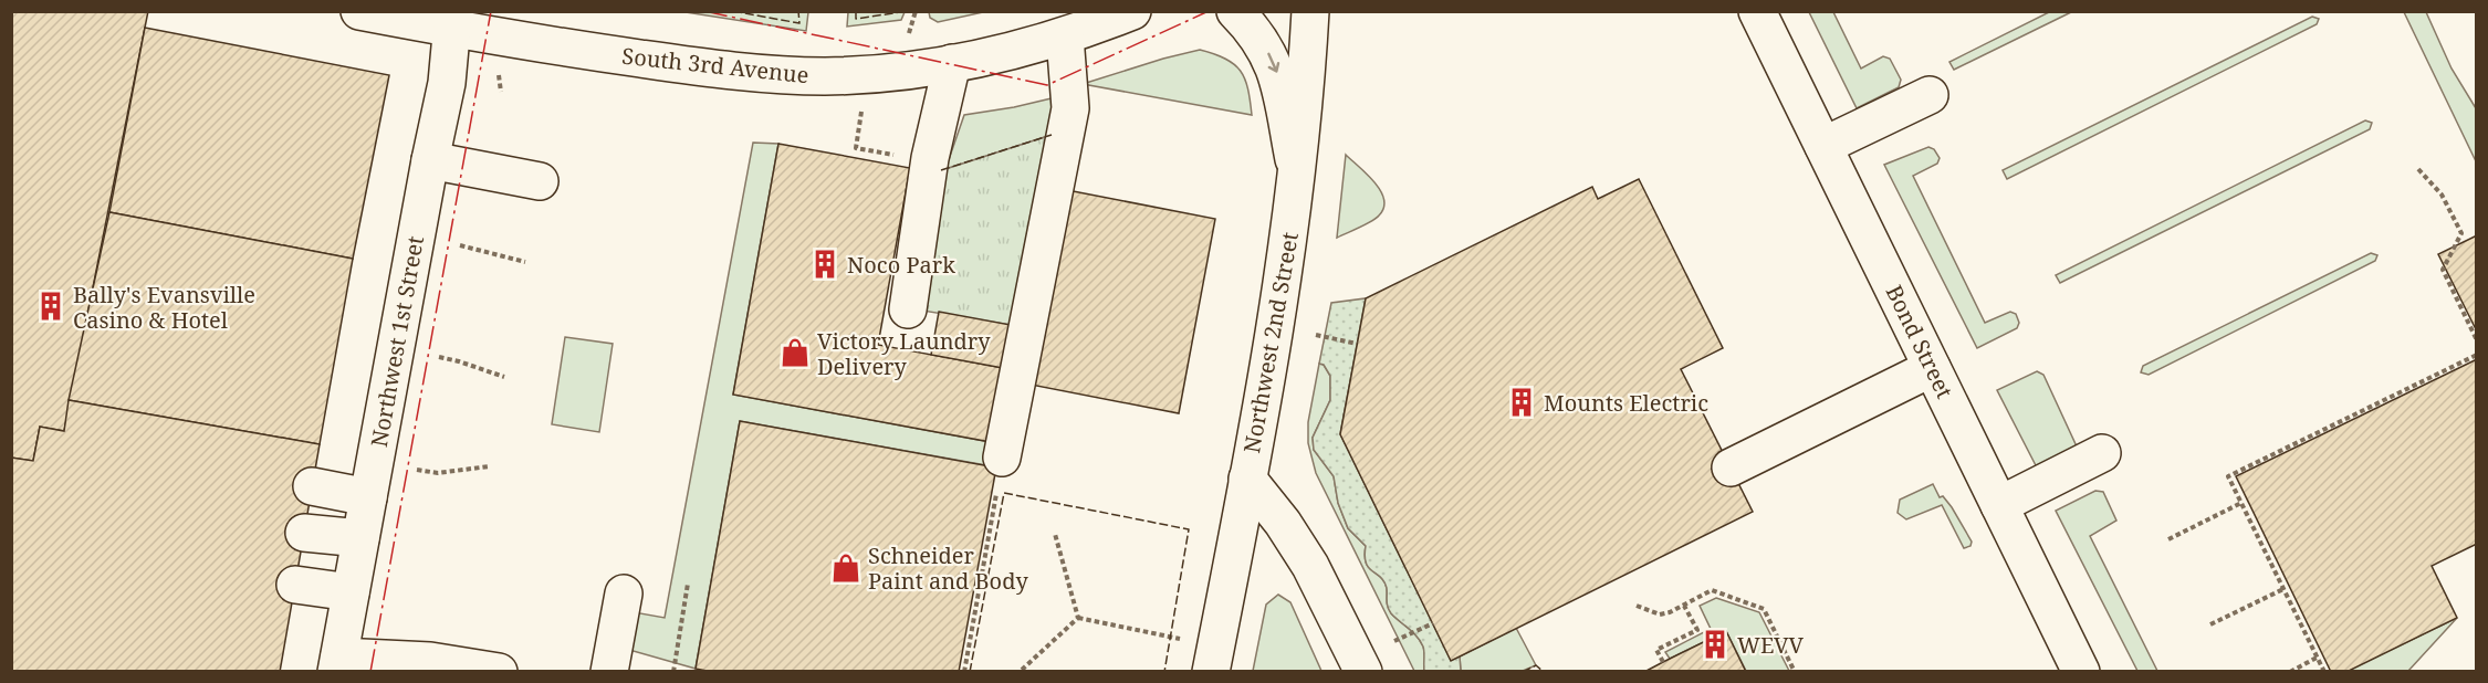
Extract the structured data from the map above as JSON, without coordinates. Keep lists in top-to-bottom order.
{
  "streets": {
    "street": [
      "South 3rd Avenue",
      "Northwest 1st Street",
      "Bond Street",
      "Northwest 2nd Street"
    ]
  },
  "crossings": [
    ["South 3rd Avenue", "Northwest 1st Street"]
  ],
  "places": {
    "building": [
      "Noco Park",
      "Bally's Evansville Casino & Hotel",
      "Mounts Electric",
      "WEVV"
    ],
    "shop": ["Victory Laundry Delivery", "Schneider Paint and Body"]
  }
}
